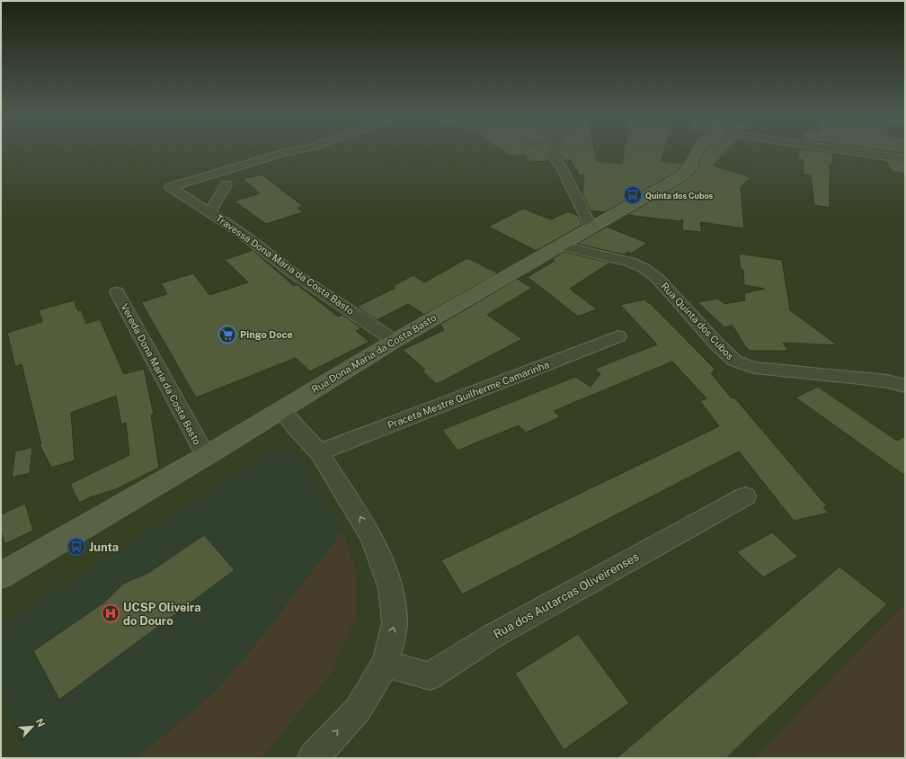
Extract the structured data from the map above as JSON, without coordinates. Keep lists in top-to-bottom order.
{
  "streets": {
    "street": [
      "Travessa Dona Maria da Costa Basto",
      "Rua Quinta dos Cubos",
      "Rua Dona Maria da Costa Basto",
      "Vereda Dona Maria da Costa Basto",
      "Praceta Mestre Guilherme Camarinha",
      "Rua dos Autarcas Oliveirenses"
    ]
  },
  "crossings": [
    ["Travessa Dona Maria da Costa Basto", "Rua Dona Maria da Costa Basto"],
    ["Rua Quinta dos Cubos", "Rua Dona Maria da Costa Basto"],
    ["Rua Dona Maria da Costa Basto", "Vereda Dona Maria da Costa Basto"]
  ],
  "places": {
    "bus stop": ["Quinta dos Cubos", "Junta"],
    "supermarket": ["Pingo Doce"],
    "hospital": ["UCSP Oliveira do Douro"]
  },
  "north": "top right"
}
